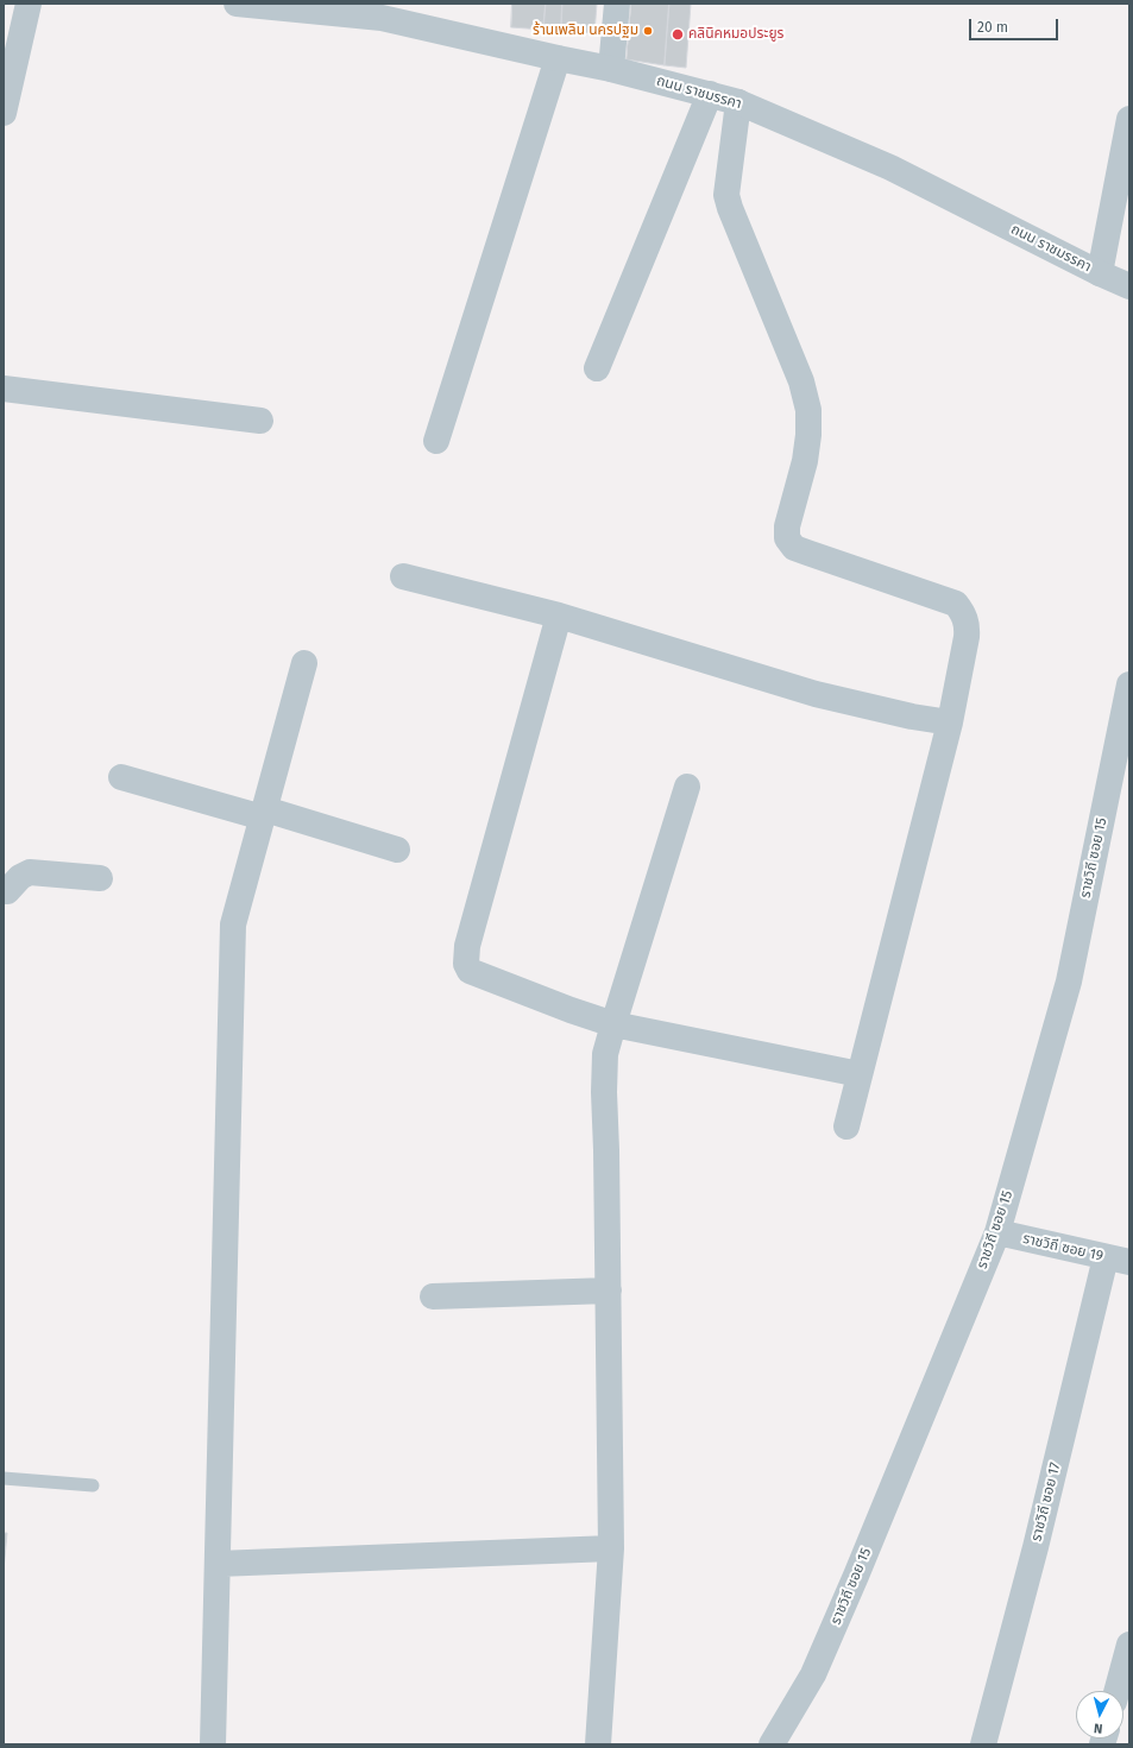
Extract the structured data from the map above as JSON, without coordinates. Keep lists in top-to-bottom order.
{
  "streets": {
    "street": [
      "ถนน ราชมรรคา",
      "ราชวิถี ซอย 15",
      "ราชวิถี ซอย 19",
      "ราชวิถี ซอย 17"
    ]
  },
  "crossings": [
    ["ราชวิถี ซอย 15", "ราชวิถี ซอย 19"],
    ["ราชวิถี ซอย 19", "ราชวิถี ซอย 17"]
  ],
  "places": ["ร้านเพลิน นครปฐม", "คลินิคหมอประยูร"],
  "scale_bar": "20 m",
  "north": "bottom"
}
